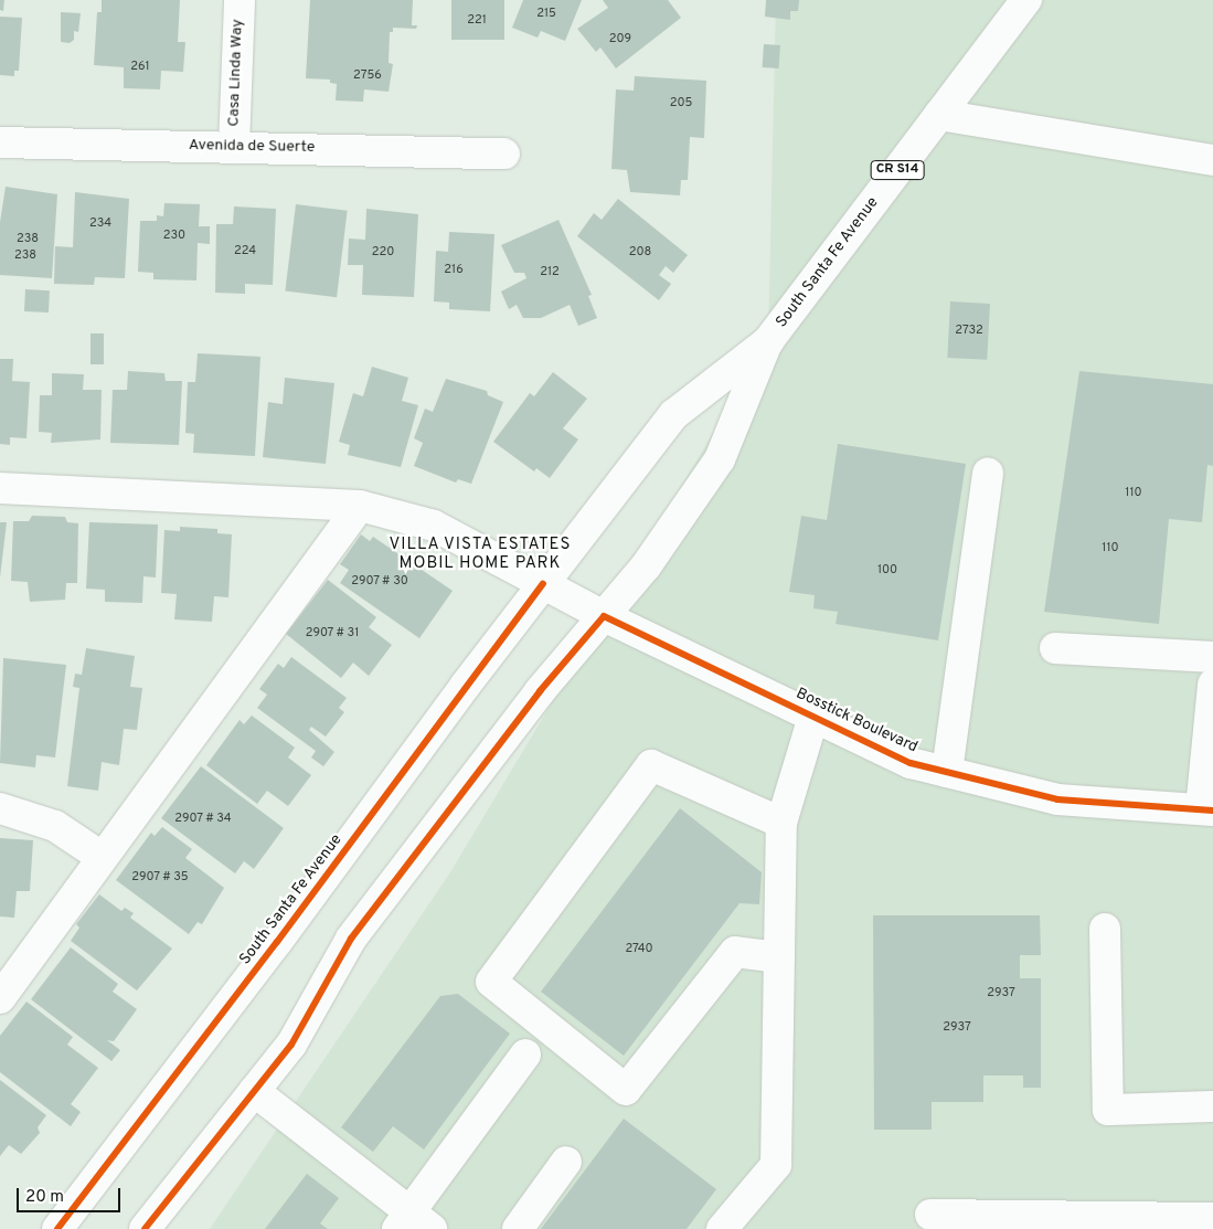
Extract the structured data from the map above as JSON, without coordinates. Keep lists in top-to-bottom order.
{
  "streets": {
    "main road": [
      "Casa Linda Way",
      "Avenida de Suerte",
      "CR S14",
      "South Santa Fe Avenue",
      "Bosstick Boulevard"
    ]
  },
  "crossings": [
    ["Casa Linda Way", "Avenida de Suerte"],
    ["South Santa Fe Avenue", "Bosstick Boulevard"]
  ],
  "districts": ["VILLA VISTA ESTATES MOBIL HOME PARK"],
  "house_numbers": [
    "215",
    "221",
    "209",
    "261",
    "2756",
    "205",
    "234",
    "230",
    "238",
    "224",
    "220",
    "208",
    "238",
    "216",
    "212",
    "2732",
    "110",
    "110",
    "100",
    "2907 # 30",
    "2907 # 31",
    "2907 # 34",
    "2907 # 35",
    "2740",
    "2937",
    "2937"
  ],
  "scale_bar": "20 m"
}
